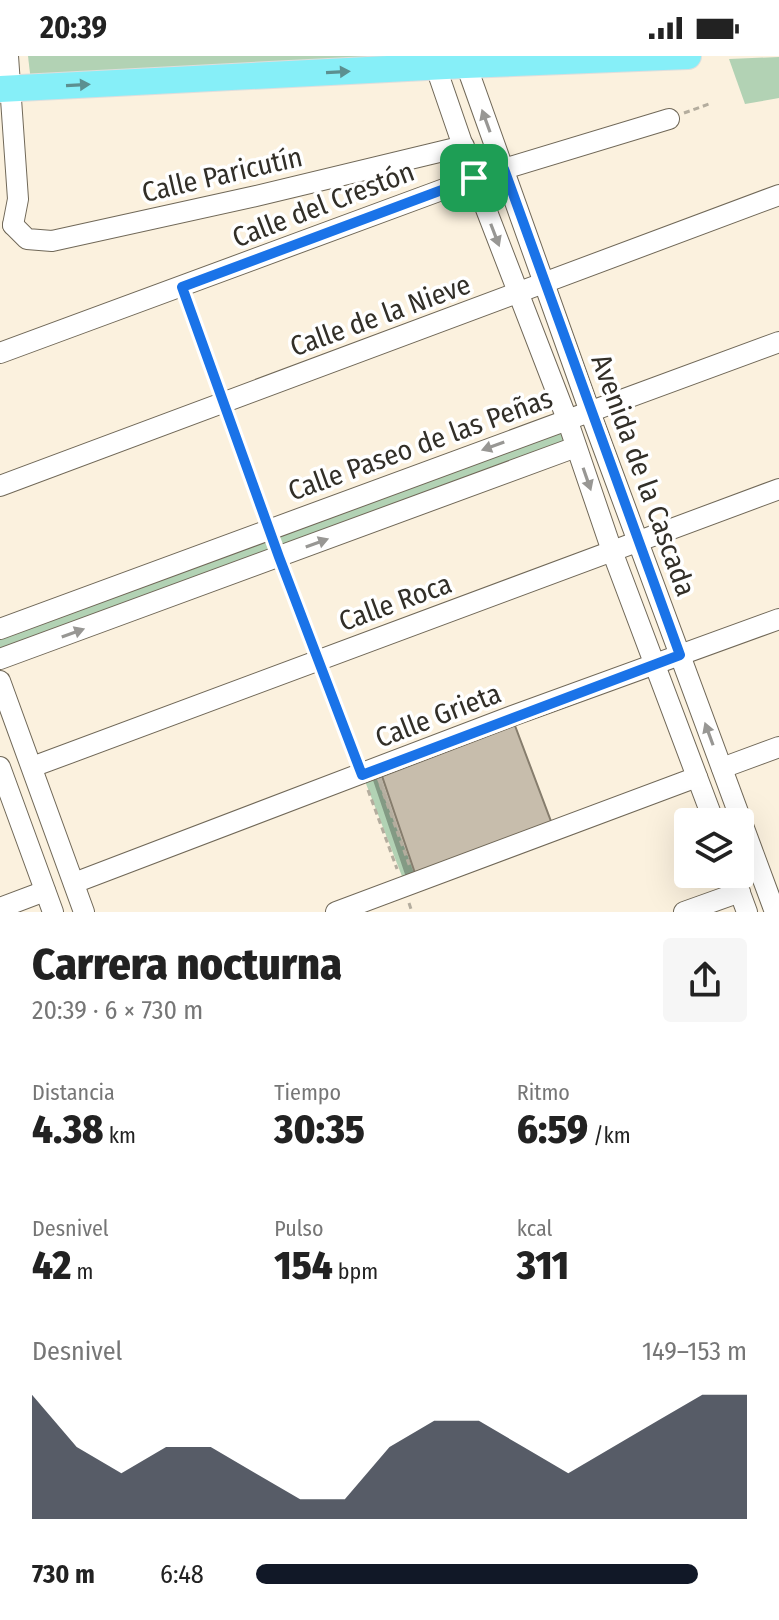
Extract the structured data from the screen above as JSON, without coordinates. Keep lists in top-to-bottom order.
{
  "streets": {
    "street": [
      "Calle Paricutín",
      "Calle del Crestón",
      "Calle de la Nieve",
      "Calle Paseo de las Peñas",
      "Avenida de la Cascada",
      "Calle Roca",
      "Calle Grieta"
    ]
  },
  "crossings": [
    ["Calle Paricutín", "Avenida de la Cascada"],
    ["Calle del Crestón", "Avenida de la Cascada"],
    ["Calle de la Nieve", "Avenida de la Cascada"],
    ["Calle Paseo de las Peñas", "Avenida de la Cascada"],
    ["Avenida de la Cascada", "Calle Roca"],
    ["Avenida de la Cascada", "Calle Grieta"]
  ],
  "page": {
    "status": "20:39",
    "heading": ["Carrera nocturna", "20:39 · 6 × 730 m"],
    "stats": [
      ["Distancia", "4.38 km"],
      ["Tiempo", "30:35"],
      ["Ritmo", "6:59 /km"],
      ["Desnivel", "42 m"],
      ["Pulso", "154 bpm"],
      ["kcal", "311"]
    ],
    "chart": ["Desnivel", "149–153 m"],
    "list": [
      {
        "name": "730 m",
        "note": "6:48"
      }
    ]
  }
}
